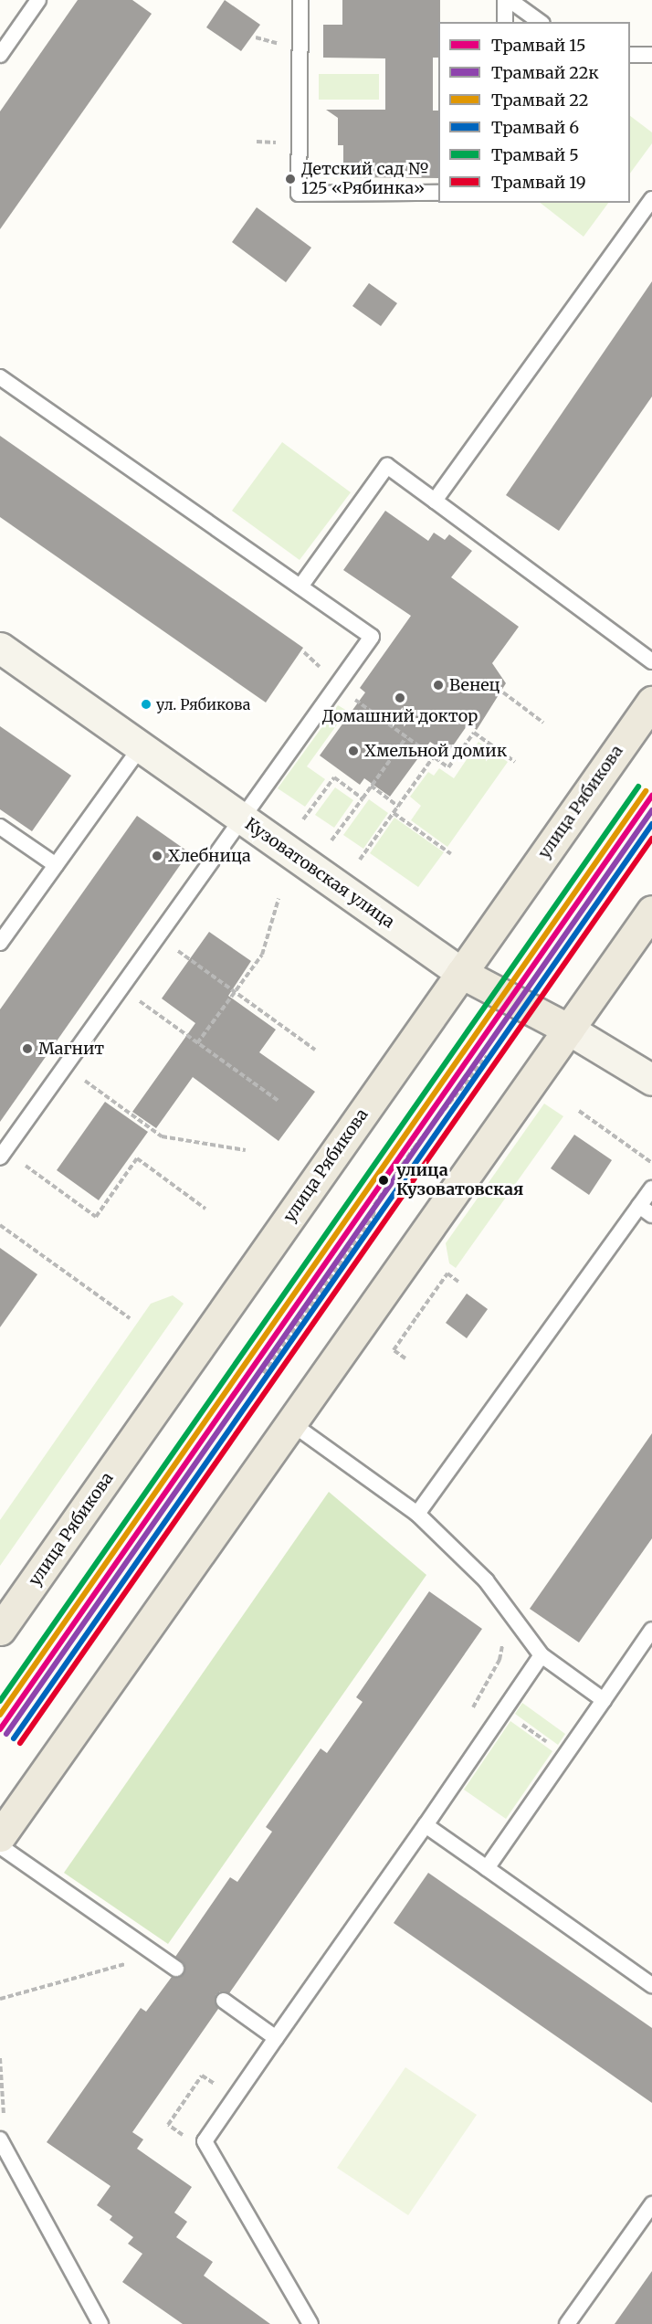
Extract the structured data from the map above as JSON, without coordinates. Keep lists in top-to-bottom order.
{
  "streets": {
    "main road": ["улица Рябикова", "Кузоватовская улица"]
  },
  "crossings": [
    ["улица Рябикова", "Кузоватовская улица"]
  ],
  "places": [
    "Детский сад № 125 «Рябинка»",
    "Венец",
    "Домашний доктор",
    "ул. Рябикова",
    "Хмельной домик",
    "Хлебница",
    "Магнит",
    "улица Кузоватовская"
  ],
  "lines": [
    "tram line 5",
    "tram line 22",
    "tram line 15",
    "tram line 22к",
    "tram line 6",
    "tram line 19"
  ],
  "legend": [
    "Трамвай 15",
    "Трамвай 22к",
    "Трамвай 22",
    "Трамвай 6",
    "Трамвай 5",
    "Трамвай 19"
  ]
}
